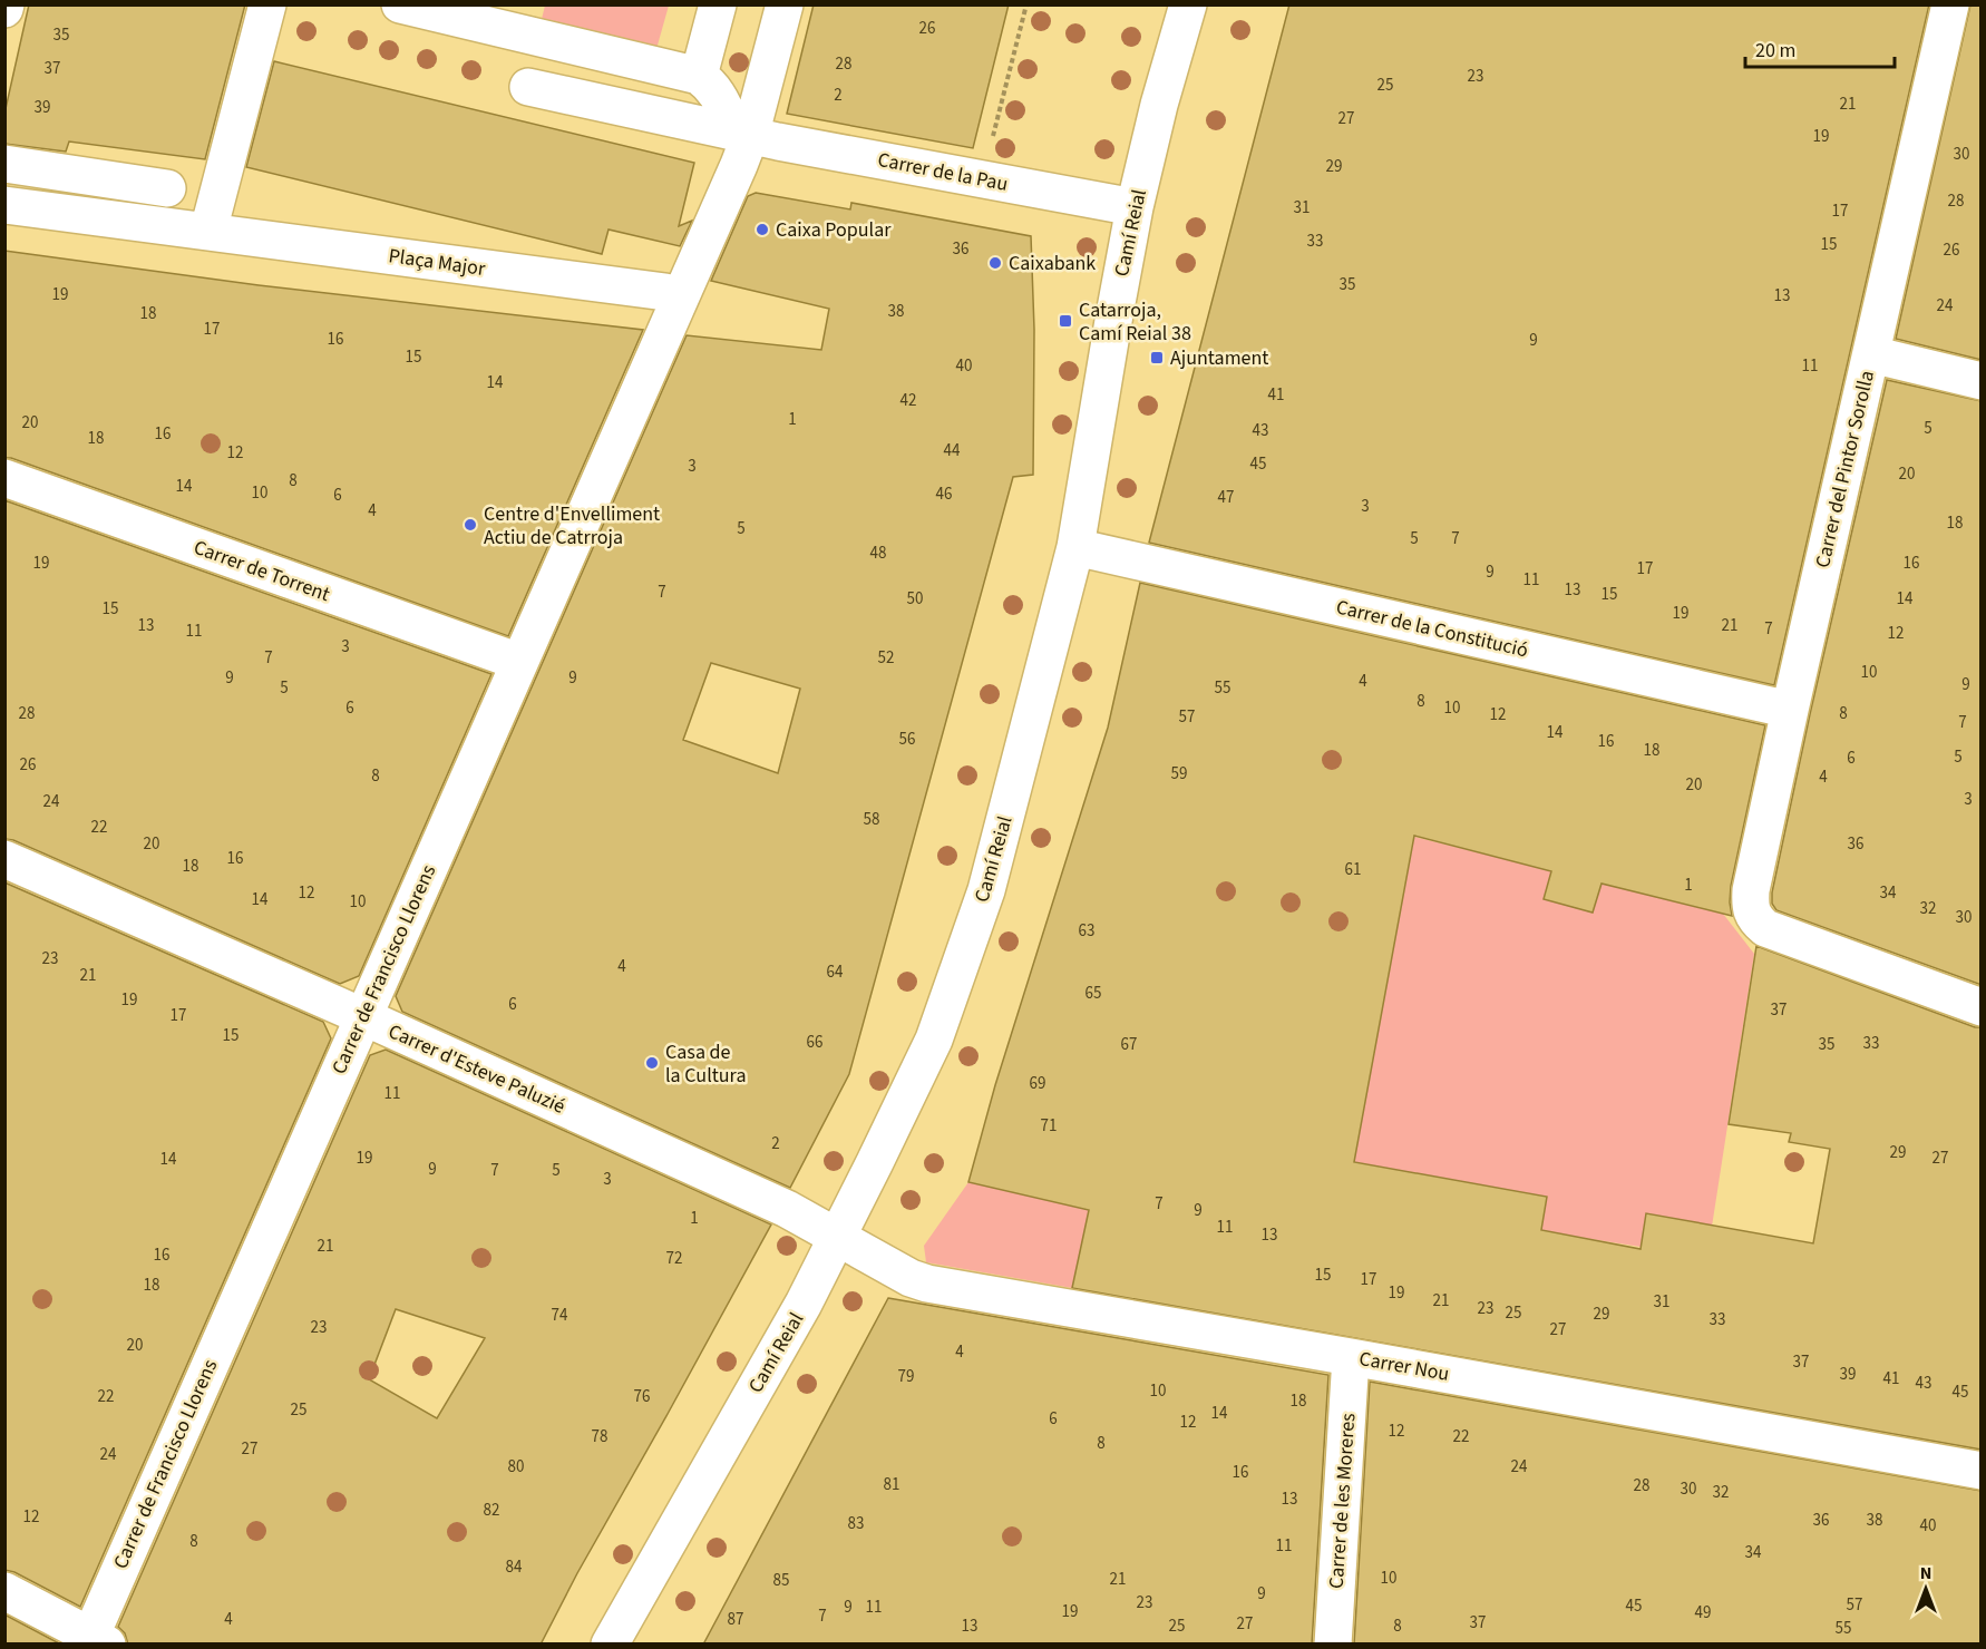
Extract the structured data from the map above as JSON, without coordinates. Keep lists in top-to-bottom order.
{
  "streets": {
    "street": [
      "Carrer de la Pau",
      "Camí Reial",
      "Plaça Major",
      "Carrer del Pintor Sorolla",
      "Carrer de Torrent",
      "Carrer de la Constitució",
      "Carrer de Francisco Llorens",
      "Carrer d'Esteve Paluzié",
      "Carrer Nou",
      "Carrer de les Moreres"
    ]
  },
  "crossings": [
    ["Carrer de la Pau", "Camí Reial"],
    ["Camí Reial", "Carrer de la Constitució"],
    ["Camí Reial", "Carrer d'Esteve Paluzié"],
    ["Camí Reial", "Carrer Nou"],
    ["Plaça Major", "Carrer de Francisco Llorens"],
    ["Carrer del Pintor Sorolla", "Carrer de la Constitució"],
    ["Carrer de Torrent", "Carrer de Francisco Llorens"],
    ["Carrer de Francisco Llorens", "Carrer d'Esteve Paluzié"],
    ["Carrer d'Esteve Paluzié", "Carrer Nou"],
    ["Carrer Nou", "Carrer de les Moreres"]
  ],
  "places": {
    "other": [
      "Caixa Popular",
      "Caixabank",
      "Centre d'Envelliment Actiu de Catrroja",
      "Casa de la Cultura"
    ],
    "transit": ["Catarroja, Camí Reial 38", "Ajuntament"]
  },
  "house_numbers": [
    "26",
    "35",
    "28",
    "37",
    "23",
    "25",
    "2",
    "21",
    "39",
    "27",
    "19",
    "30",
    "29",
    "28",
    "31",
    "17",
    "33",
    "15",
    "36",
    "26",
    "35",
    "19",
    "13",
    "24",
    "38",
    "18",
    "17",
    "16",
    "9",
    "15",
    "40",
    "11",
    "14",
    "41",
    "42",
    "1",
    "20",
    "5",
    "43",
    "16",
    "18",
    "44",
    "12",
    "45",
    "3",
    "20",
    "8",
    "14",
    "10",
    "46",
    "6",
    "47",
    "3",
    "4",
    "18",
    "5",
    "5",
    "7",
    "48",
    "19",
    "16",
    "17",
    "9",
    "11",
    "13",
    "7",
    "15",
    "50",
    "14",
    "15",
    "19",
    "13",
    "21",
    "7",
    "11",
    "12",
    "3",
    "7",
    "52",
    "10",
    "9",
    "9",
    "4",
    "9",
    "5",
    "55",
    "8",
    "6",
    "10",
    "28",
    "8",
    "12",
    "57",
    "7",
    "14",
    "56",
    "16",
    "18",
    "5",
    "6",
    "26",
    "59",
    "8",
    "4",
    "20",
    "3",
    "24",
    "58",
    "22",
    "20",
    "36",
    "16",
    "18",
    "61",
    "1",
    "12",
    "34",
    "14",
    "10",
    "32",
    "30",
    "63",
    "23",
    "4",
    "64",
    "21",
    "65",
    "19",
    "6",
    "37",
    "17",
    "15",
    "66",
    "33",
    "67",
    "35",
    "69",
    "11",
    "71",
    "2",
    "29",
    "19",
    "27",
    "14",
    "9",
    "7",
    "5",
    "3",
    "7",
    "9",
    "1",
    "11",
    "13",
    "21",
    "16",
    "72",
    "15",
    "17",
    "18",
    "19",
    "21",
    "31",
    "23",
    "25",
    "29",
    "74",
    "33",
    "23",
    "27",
    "20",
    "4",
    "37",
    "39",
    "79",
    "41",
    "43",
    "10",
    "45",
    "22",
    "76",
    "18",
    "25",
    "14",
    "6",
    "12",
    "12",
    "78",
    "22",
    "8",
    "27",
    "24",
    "80",
    "24",
    "16",
    "81",
    "28",
    "30",
    "32",
    "13",
    "82",
    "12",
    "36",
    "38",
    "83",
    "40",
    "8",
    "11",
    "34",
    "84",
    "10",
    "21",
    "85",
    "9",
    "23",
    "57",
    "45",
    "9",
    "11",
    "19",
    "49",
    "7",
    "4",
    "87",
    "37",
    "27",
    "13",
    "25",
    "8",
    "55"
  ],
  "scale_bar": "20 m",
  "north": "top"
}
